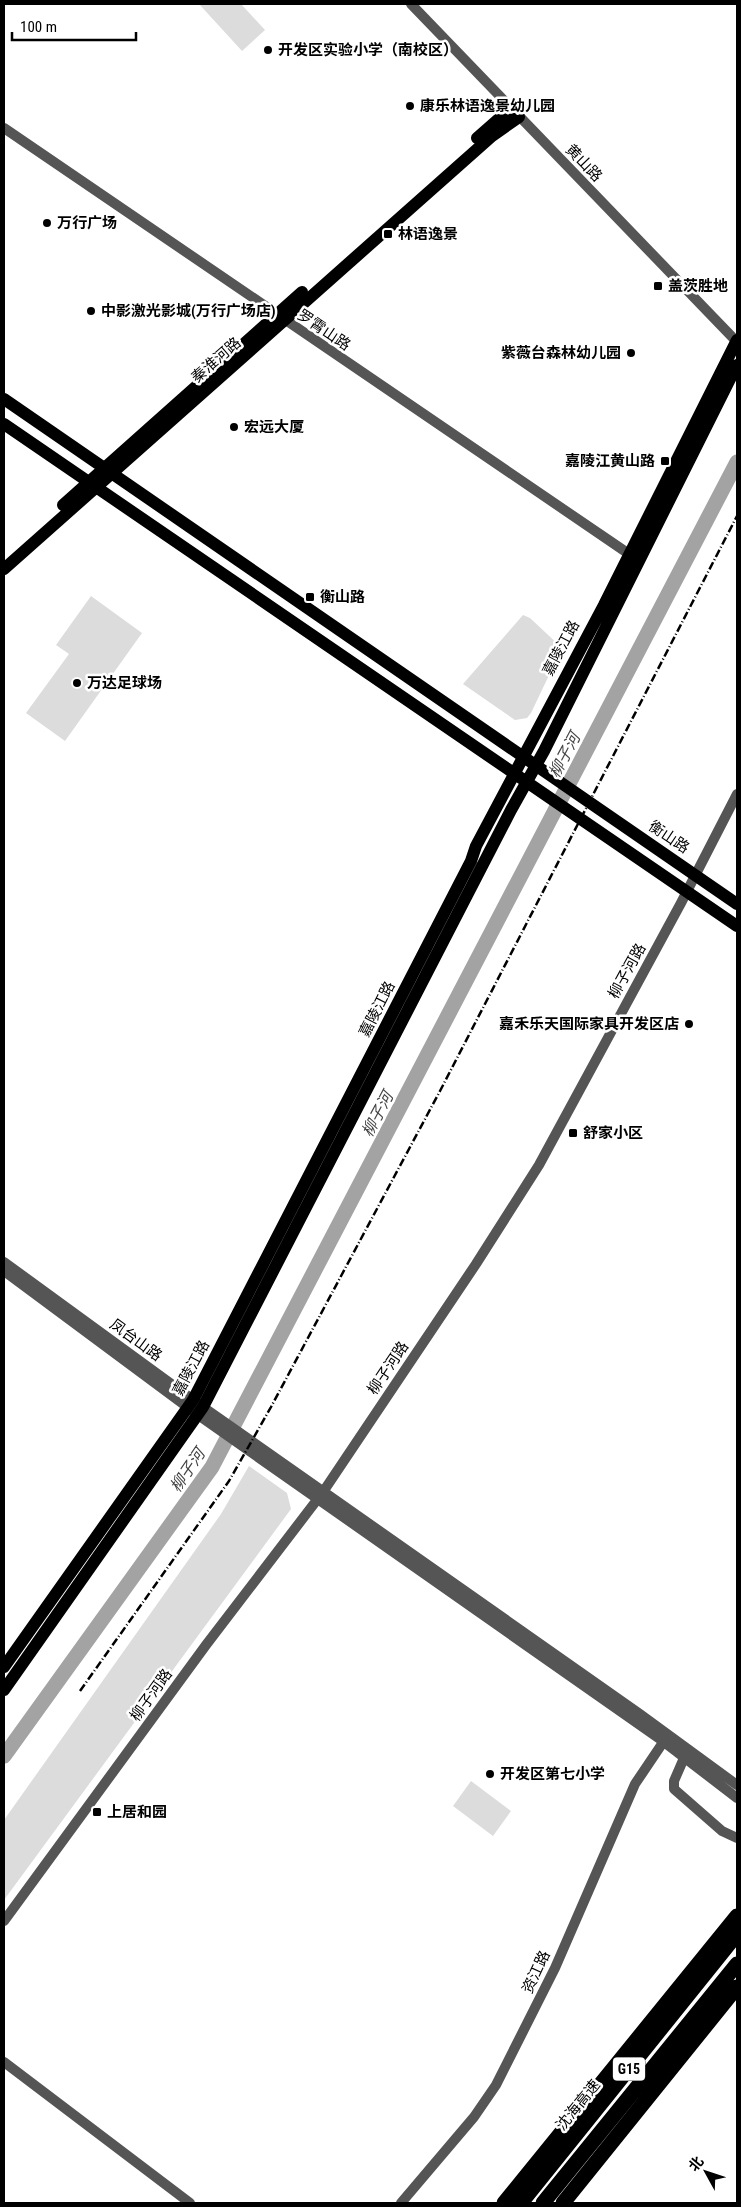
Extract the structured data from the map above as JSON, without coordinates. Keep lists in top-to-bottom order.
{
  "streets": {
    "highway": ["G15", "沈海高速"],
    "main road": ["秦淮河路", "嘉陵江路", "衡山路"],
    "street": [
      "黄山路",
      "罗霄山路",
      "柳子河路",
      "凤台山路",
      "资江路"
    ]
  },
  "crossings": [
    ["黄山路", "秦淮河路"],
    ["黄山路", "嘉陵江路"],
    ["罗霄山路", "秦淮河路"],
    ["罗霄山路", "嘉陵江路"],
    ["嘉陵江路", "衡山路"],
    ["嘉陵江路", "凤台山路"],
    ["衡山路", "柳子河路"],
    ["柳子河路", "凤台山路"],
    ["凤台山路", "资江路"]
  ],
  "water": ["柳子河"],
  "places": {
    "other": [
      "开发区实验小学（南校区）",
      "康乐林语逸景幼儿园",
      "万行广场",
      "中影激光影城(万行广场店)",
      "紫薇台森林幼儿园",
      "宏远大厦",
      "万达足球场",
      "嘉禾乐天国际家具开发区店",
      "开发区第七小学"
    ],
    "transit": [
      "林语逸景",
      "盖茨胜地",
      "嘉陵江黄山路",
      "衡山路",
      "舒家小区",
      "上居和园"
    ]
  },
  "scale_bar": "100 m",
  "north": "top left"
}
